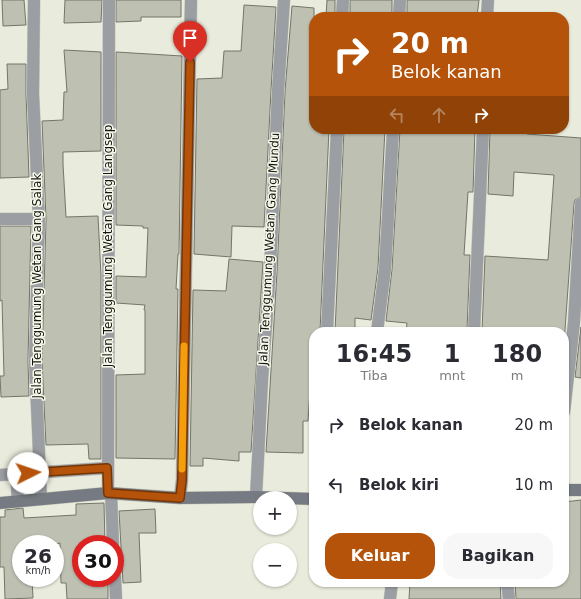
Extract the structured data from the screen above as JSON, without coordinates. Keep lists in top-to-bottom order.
{
  "streets": {
    "street": ["Jalan Tenggumung Wetan Gang Langsep", "Jalan Tenggumung Wetan Gang Mundu", "Jalan Tenggumung Wetan Gang Salak"]
  },
  "page": {
    "turn": ["20 m", "Belok kanan"],
    "eta": [
      "16:45",
      "Tiba",
      "1",
      "mnt",
      "180",
      "m"
    ],
    "list": [
      {
        "name": "Belok kanan",
        "value": "20 m"
      },
      {
        "name": "Belok kiri",
        "value": "10 m"
      }
    ],
    "map_buttons": ["+", "−"],
    "buttons": ["Keluar", "Bagikan"],
    "speed": "26 km/h",
    "limit": "30"
  }
}
